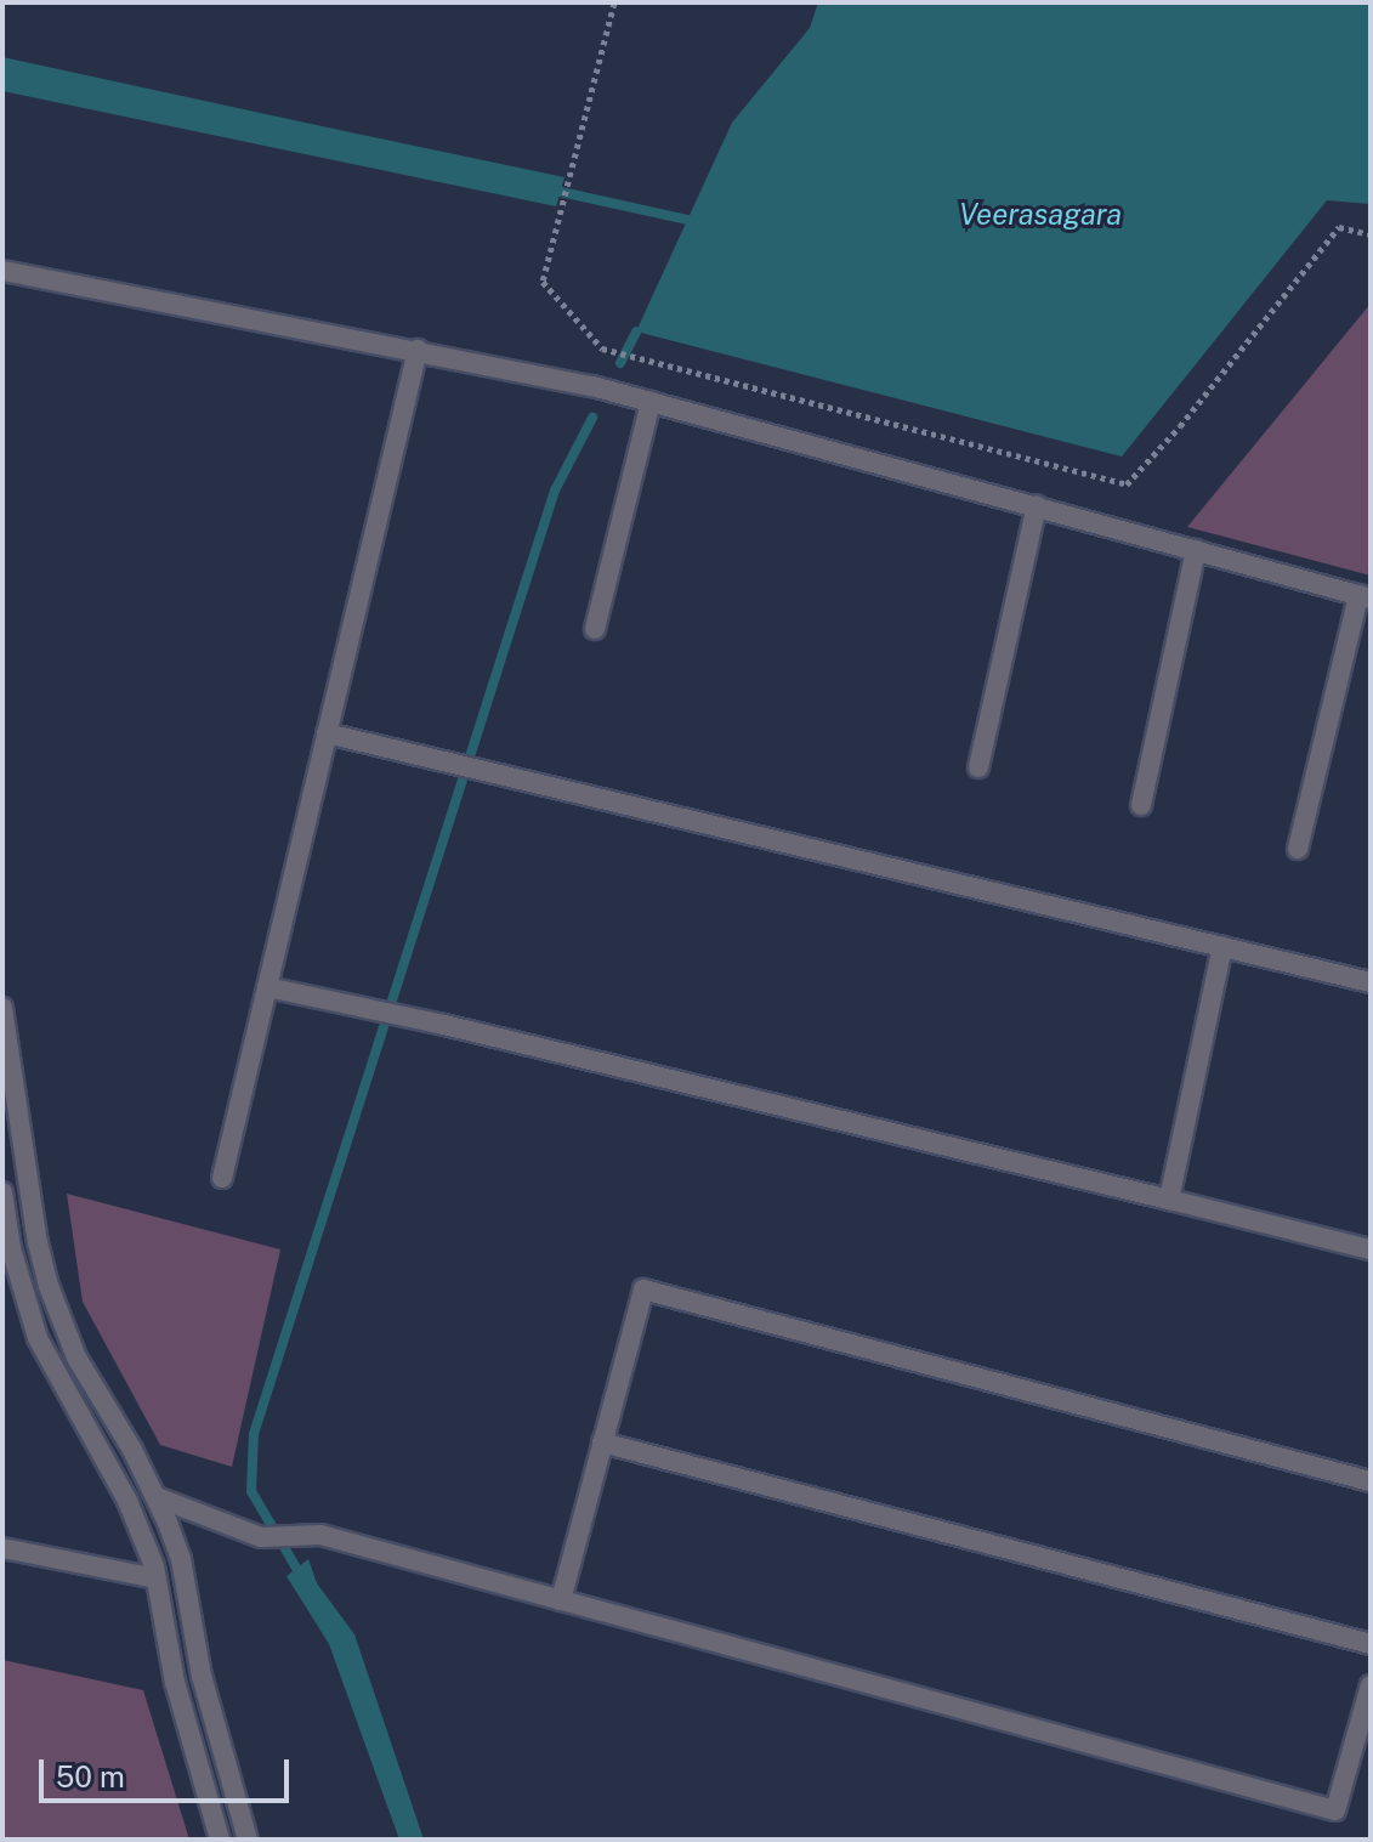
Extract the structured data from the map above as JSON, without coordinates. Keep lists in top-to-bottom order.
{
  "water": ["Veerasagara"],
  "scale_bar": "50 m"
}
